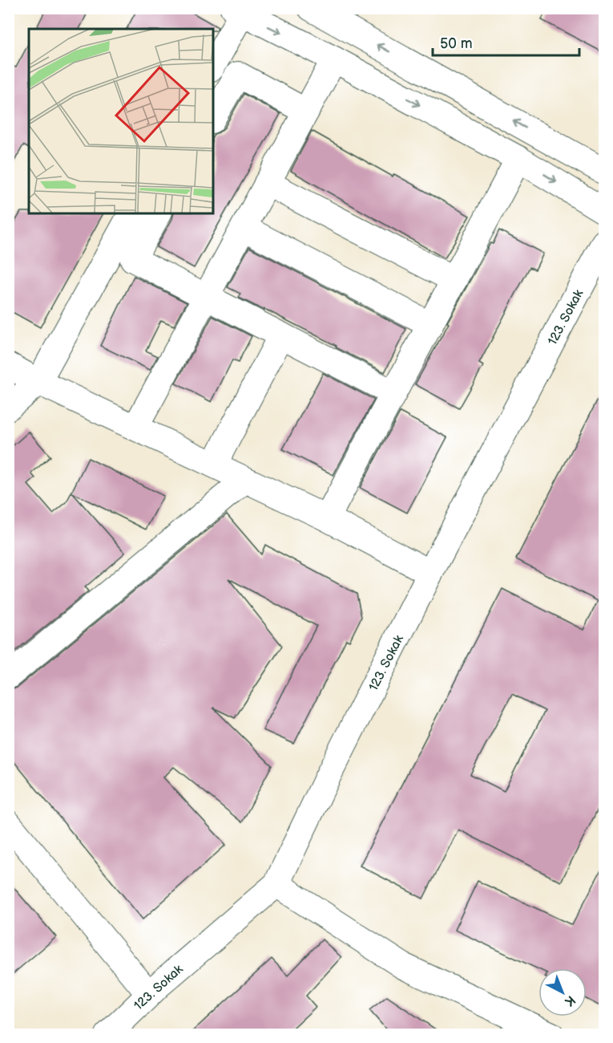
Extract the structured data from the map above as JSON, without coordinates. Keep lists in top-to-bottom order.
{
  "streets": {
    "street": ["123. Sokak"]
  },
  "scale_bar": "50 m",
  "north": "bottom right"
}
